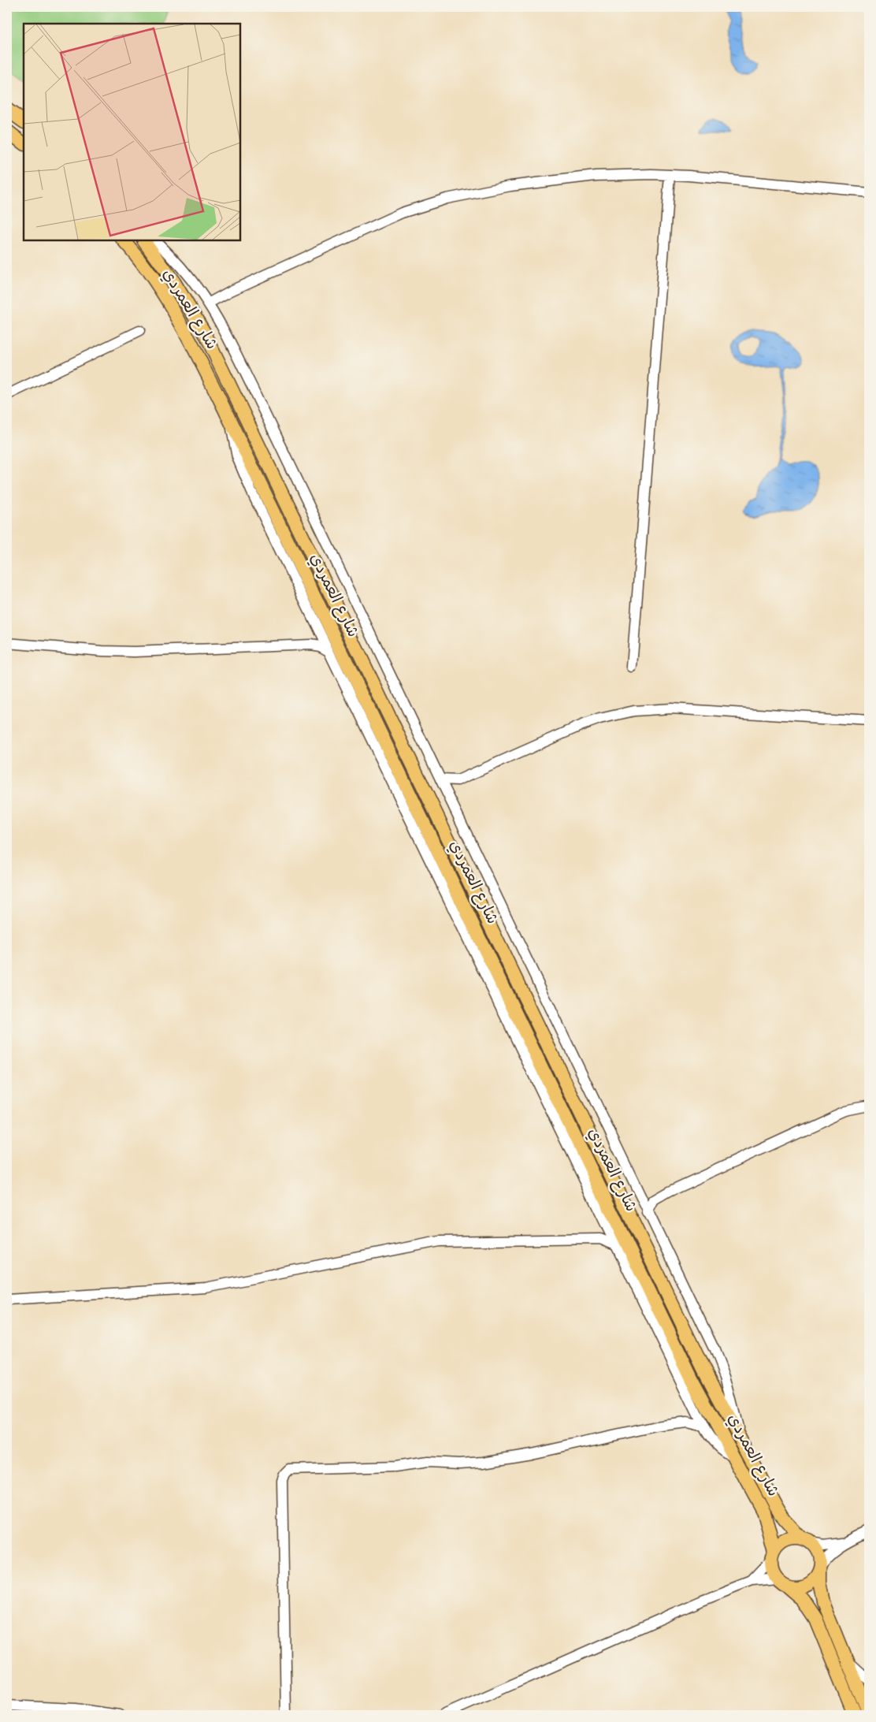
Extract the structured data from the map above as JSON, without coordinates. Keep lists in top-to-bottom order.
{
  "streets": {
    "main road": ["شارع العمردي"]
  }
}
